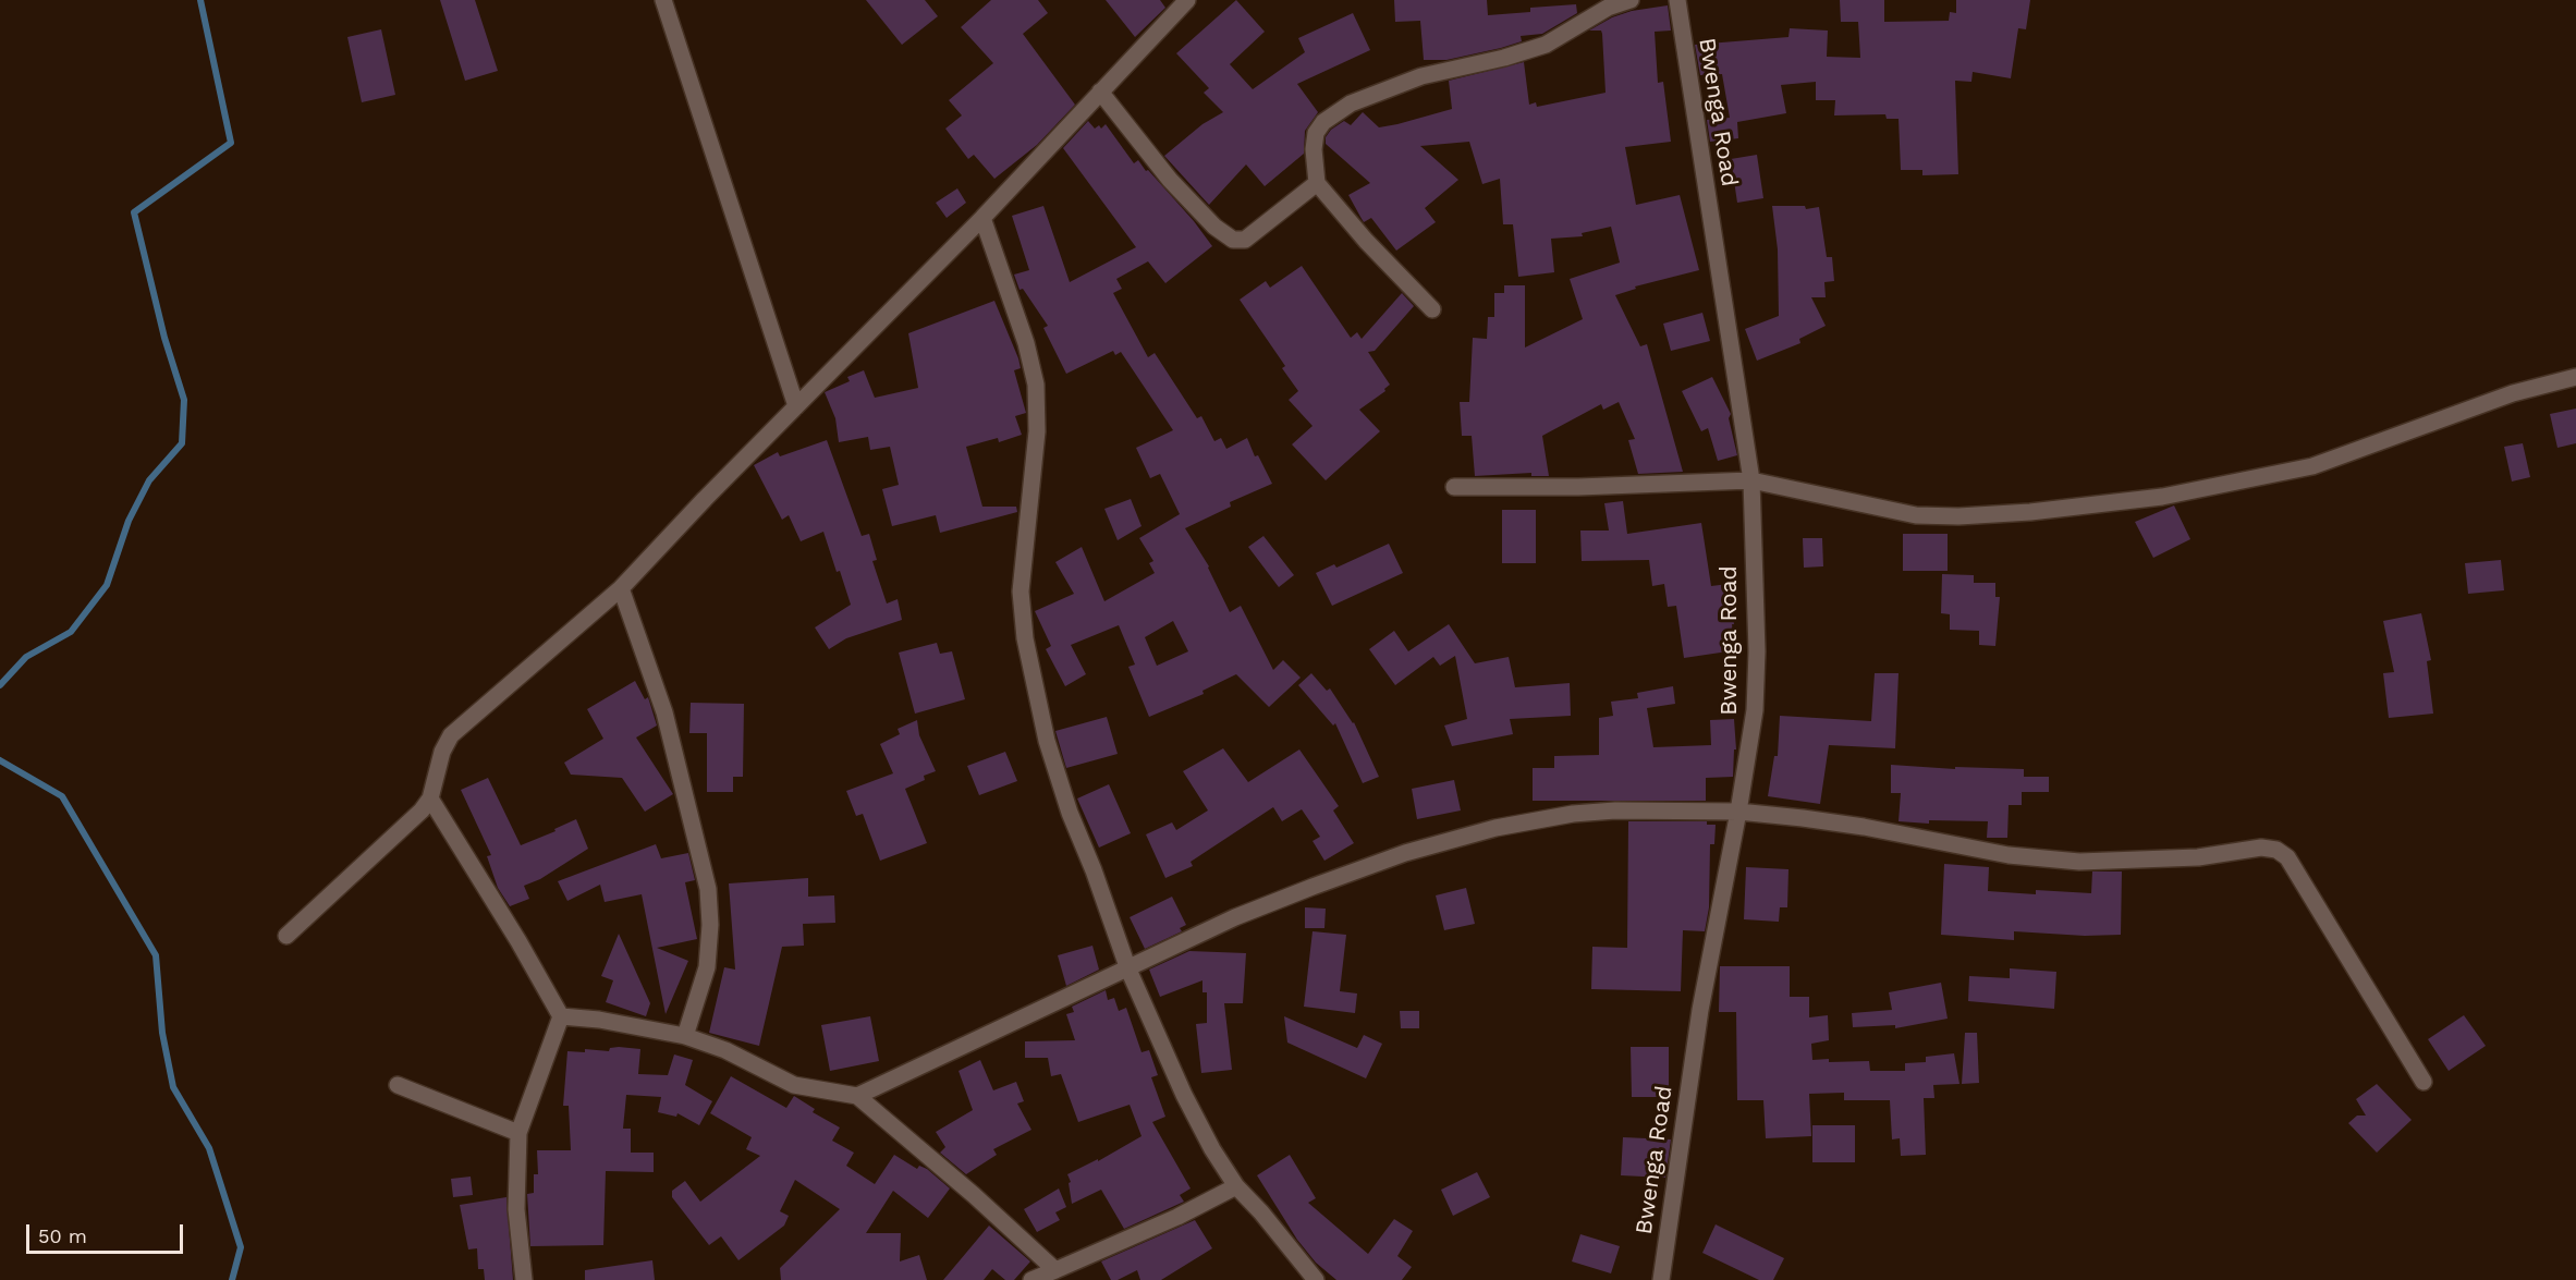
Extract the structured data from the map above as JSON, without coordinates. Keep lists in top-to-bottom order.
{
  "streets": {
    "street": ["Bwenga Road"]
  },
  "scale_bar": "50 m"
}
